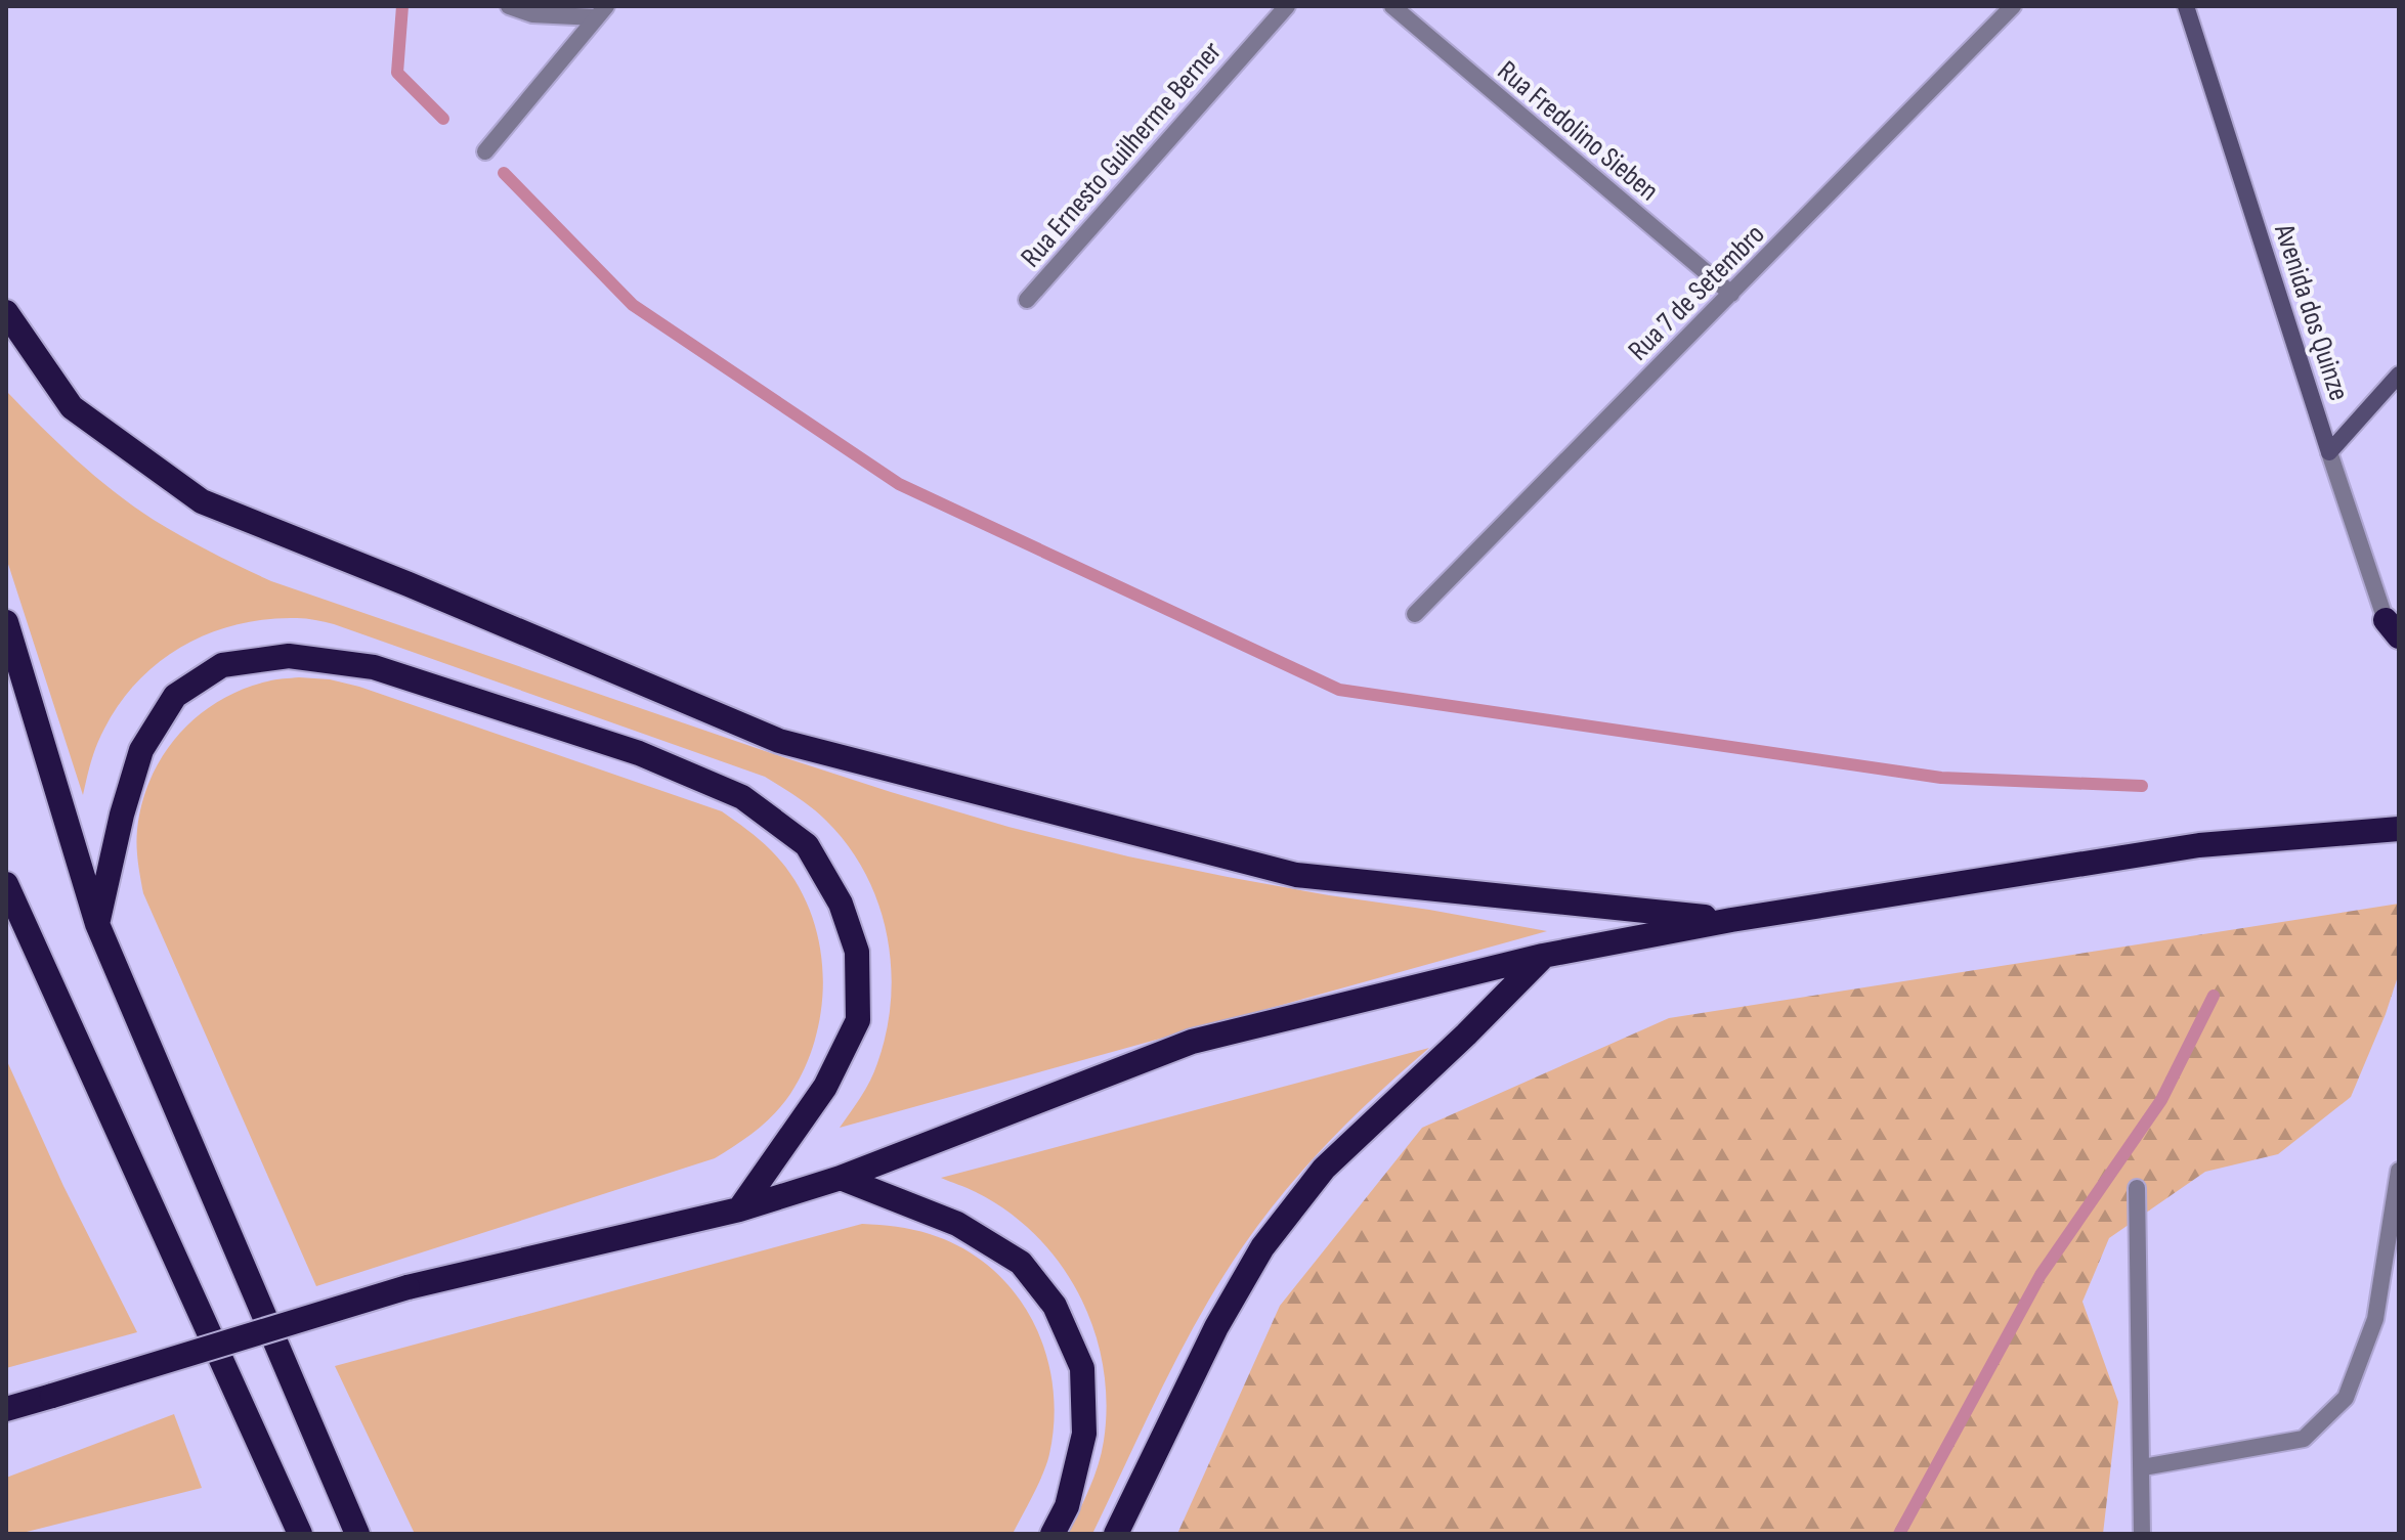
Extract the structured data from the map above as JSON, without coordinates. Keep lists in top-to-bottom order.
{
  "streets": {
    "street": [
      "Rua Fredolino Sieben",
      "Rua Ernesto Guilherme Berner",
      "Rua 7 de Setembro",
      "Avenida dos Quinze"
    ]
  },
  "crossings": [
    ["Rua Fredolino Sieben", "Rua 7 de Setembro"]
  ]
}
